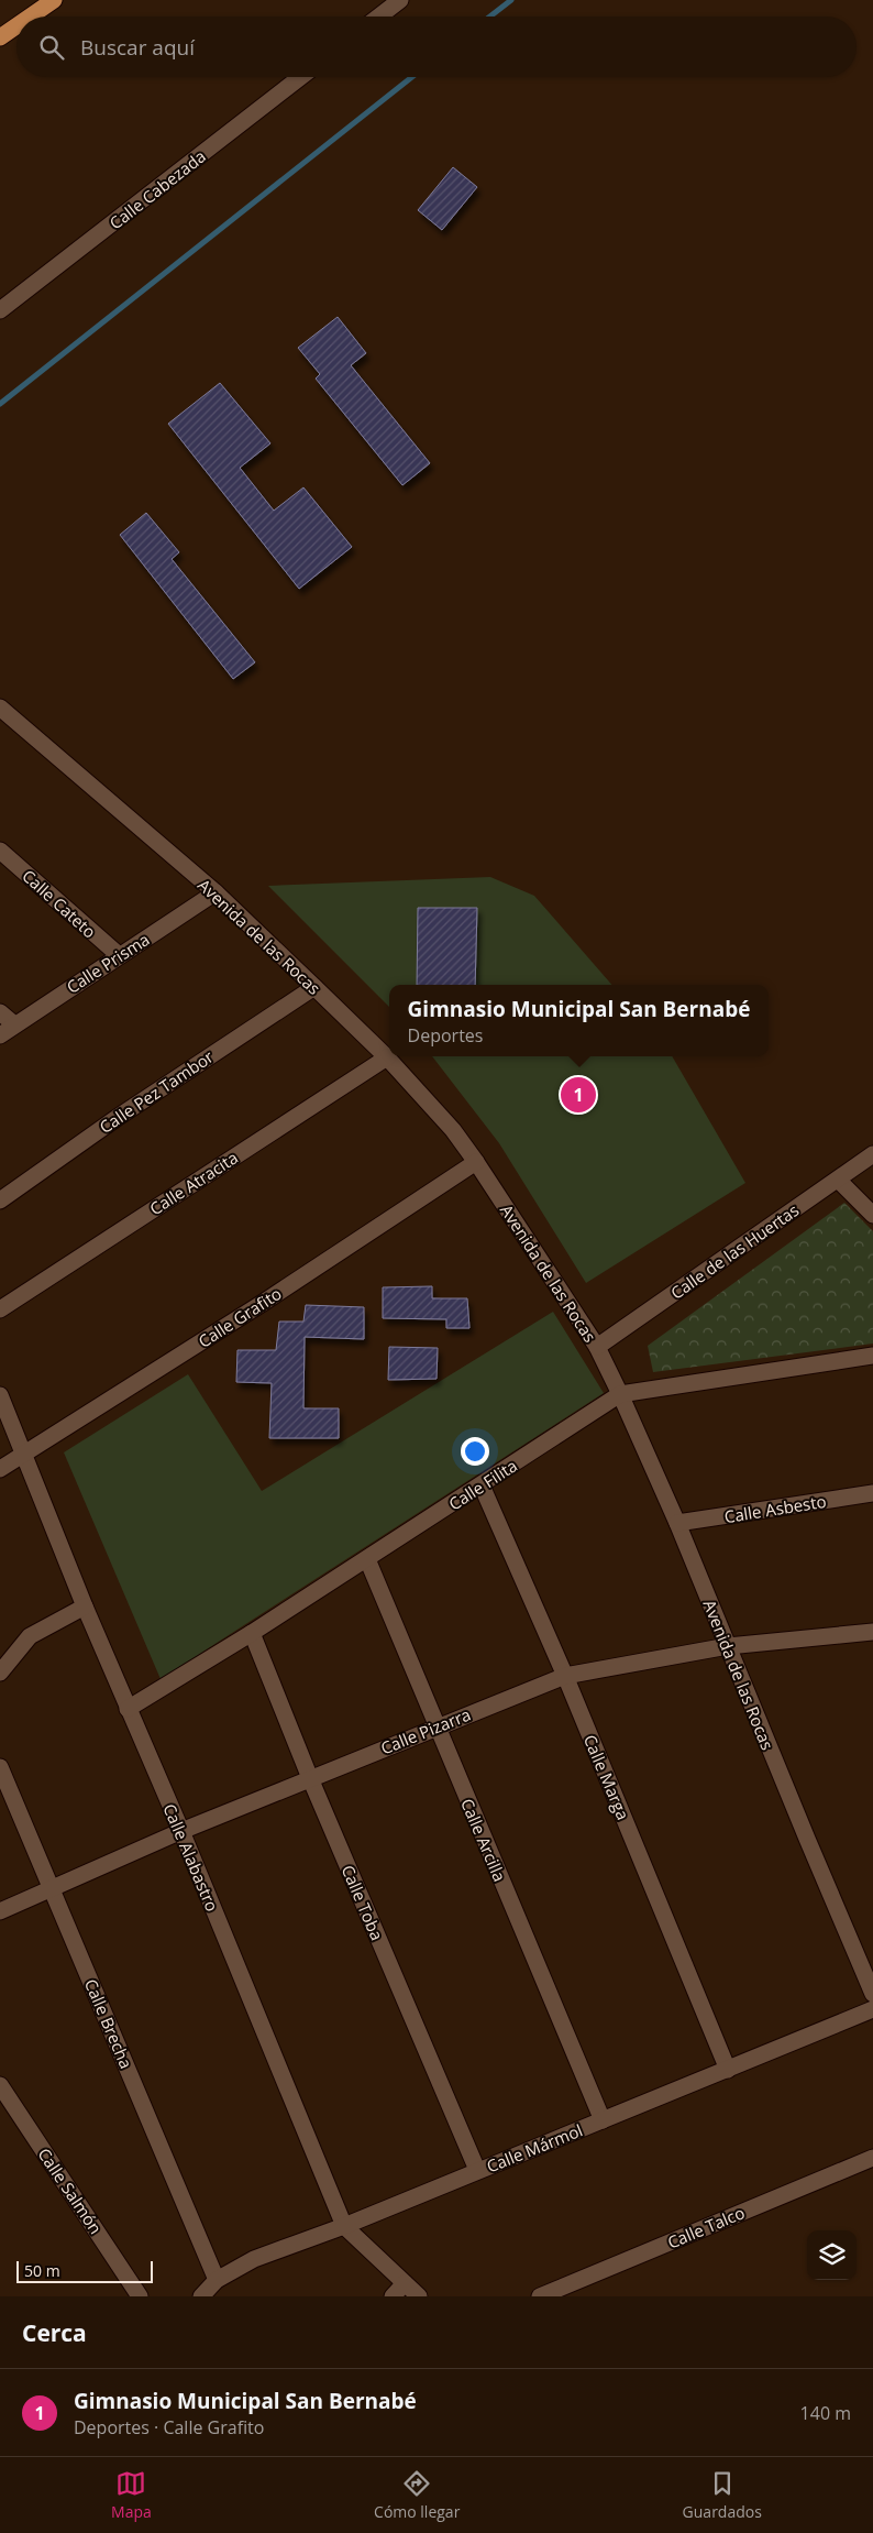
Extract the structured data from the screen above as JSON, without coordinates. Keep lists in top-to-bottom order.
{
  "streets": {
    "street": [
      "Calle Cabezada",
      "Calle Cateto",
      "Avenida de las Rocas",
      "Calle Prisma",
      "Calle Pez Tambor",
      "Calle Atracita",
      "Calle de las Huertas",
      "Calle Grafito",
      "Calle Filita",
      "Calle Asbesto",
      "Calle Pizarra",
      "Calle Marga",
      "Calle Arcilla",
      "Calle Alabastro",
      "Calle Toba",
      "Calle Brecha",
      "Calle Mármol",
      "Calle Salmón",
      "Calle Talco"
    ]
  },
  "crossings": [
    ["Calle Cateto", "Calle Prisma"],
    ["Avenida de las Rocas", "Calle Prisma"],
    ["Avenida de las Rocas", "Calle Pez Tambor"],
    ["Avenida de las Rocas", "Calle Atracita"],
    ["Avenida de las Rocas", "Calle de las Huertas"],
    ["Avenida de las Rocas", "Calle Grafito"],
    ["Avenida de las Rocas", "Calle Filita"],
    ["Avenida de las Rocas", "Calle Asbesto"],
    ["Avenida de las Rocas", "Calle Pizarra"],
    ["Calle Grafito", "Calle Alabastro"],
    ["Calle Filita", "Calle Marga"],
    ["Calle Filita", "Calle Arcilla"],
    ["Calle Filita", "Calle Alabastro"],
    ["Calle Filita", "Calle Toba"],
    ["Calle Pizarra", "Calle Marga"],
    ["Calle Pizarra", "Calle Arcilla"],
    ["Calle Pizarra", "Calle Alabastro"],
    ["Calle Pizarra", "Calle Toba"],
    ["Calle Pizarra", "Calle Brecha"],
    ["Calle Marga", "Calle Mármol"],
    ["Calle Arcilla", "Calle Mármol"],
    ["Calle Alabastro", "Calle Mármol"],
    ["Calle Toba", "Calle Mármol"],
    ["Calle Brecha", "Calle Mármol"]
  ],
  "scale_bar": "50 m",
  "page": {
    "search": "Buscar aquí",
    "popup": ["Gimnasio Municipal San Bernabé", "Deportes"],
    "pins": "1",
    "scale": "50 m",
    "heading": "Cerca",
    "list": [
      {
        "mark": "1",
        "name": "Gimnasio Municipal San Bernabé",
        "note": "Deportes · Calle Grafito",
        "value": "140 m"
      }
    ],
    "nav": ["Mapa", "Cómo llegar", "Guardados"]
  }
}
